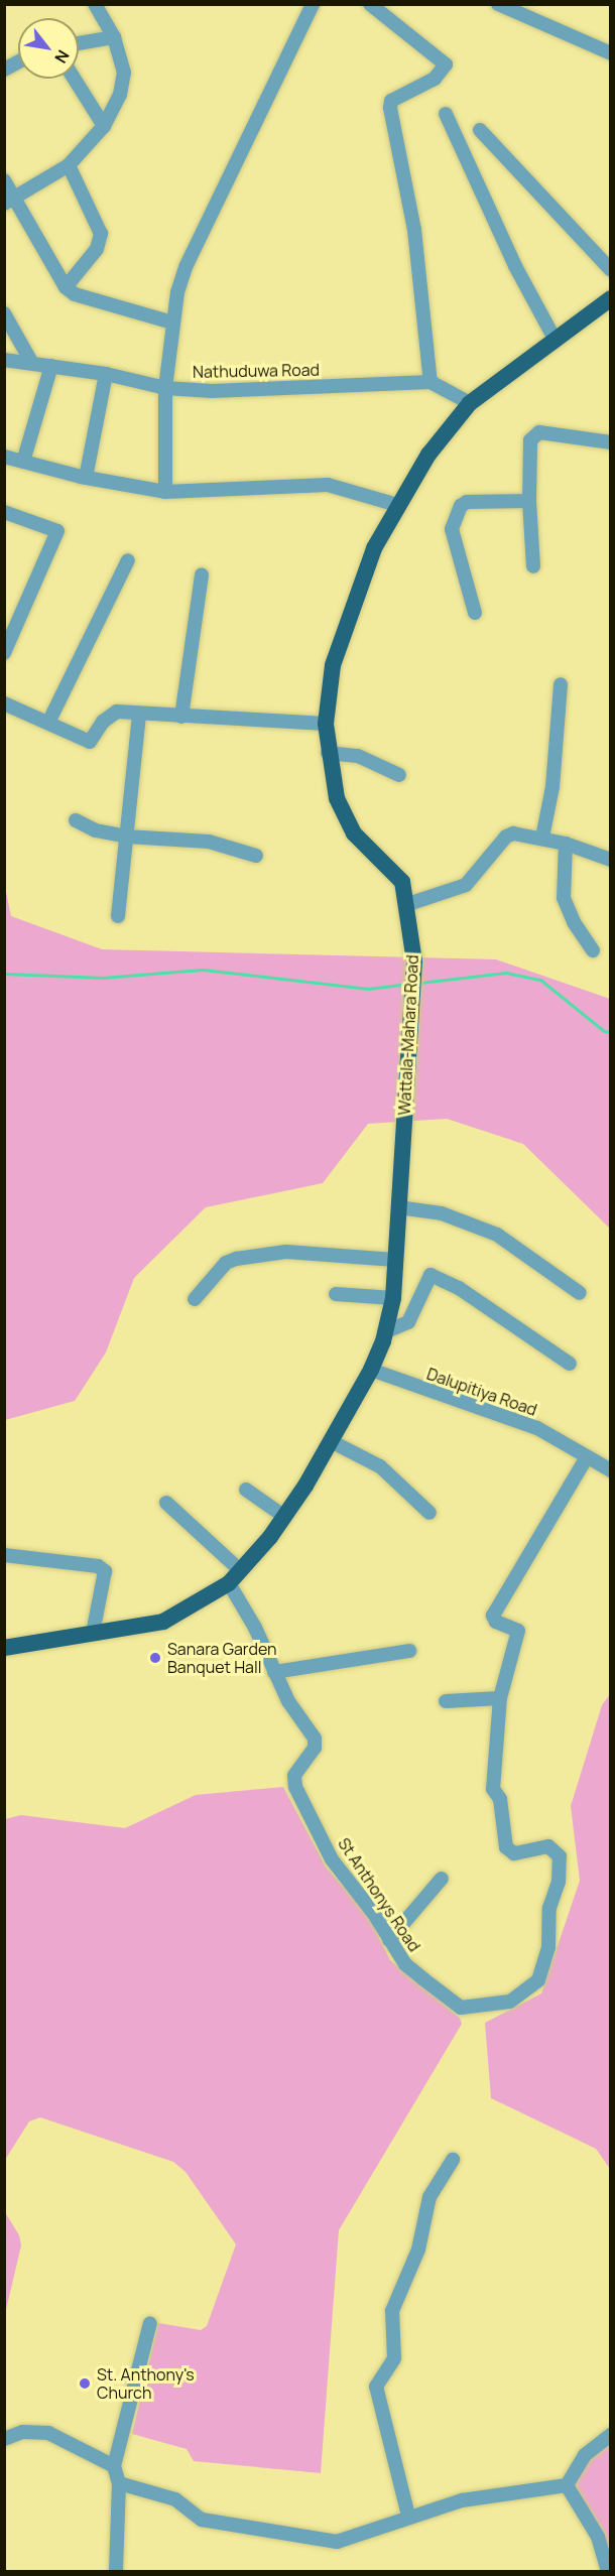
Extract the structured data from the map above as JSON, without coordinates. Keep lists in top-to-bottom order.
{
  "streets": {
    "main road": ["Wattala-Mahara Road"],
    "street": ["Nathuduwa Road", "Dalupitiya Road", "St Anthonys Road"]
  },
  "crossings": [
    ["Wattala-Mahara Road", "Dalupitiya Road"],
    ["Wattala-Mahara Road", "St Anthonys Road"]
  ],
  "places": ["Sanara Garden Banquet Hall", "St. Anthony's Church"],
  "north": "bottom right"
}
